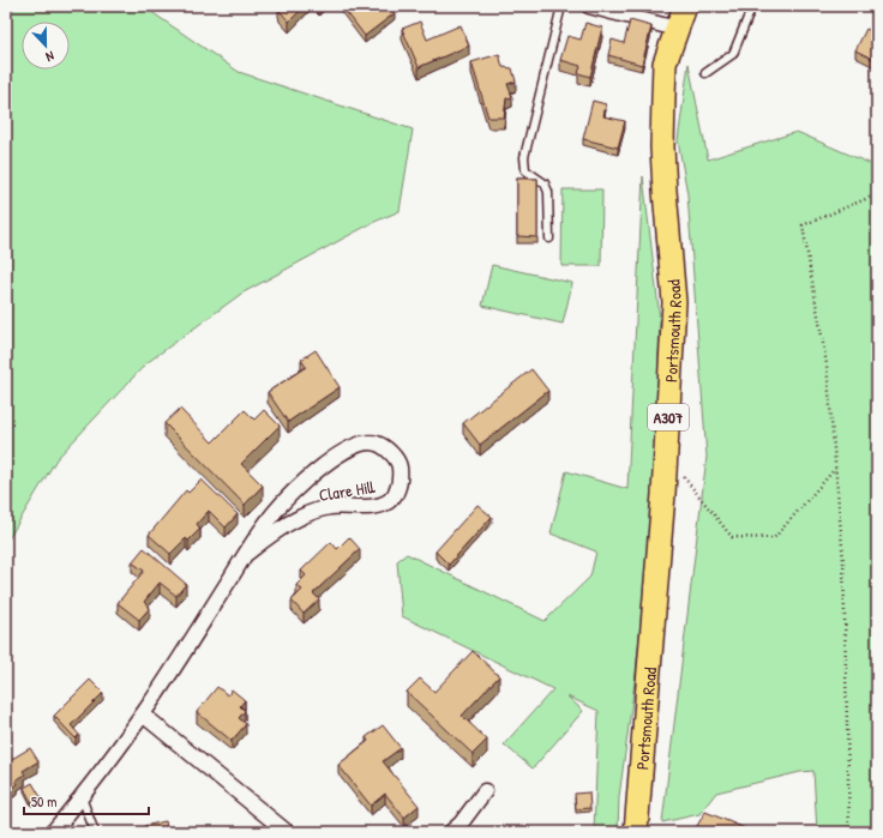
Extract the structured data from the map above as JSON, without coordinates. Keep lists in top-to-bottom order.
{
  "streets": {
    "main road": ["Portsmouth Road", "A307"],
    "street": ["Clare Hill"]
  },
  "scale_bar": "50 m",
  "north": "bottom"
}
